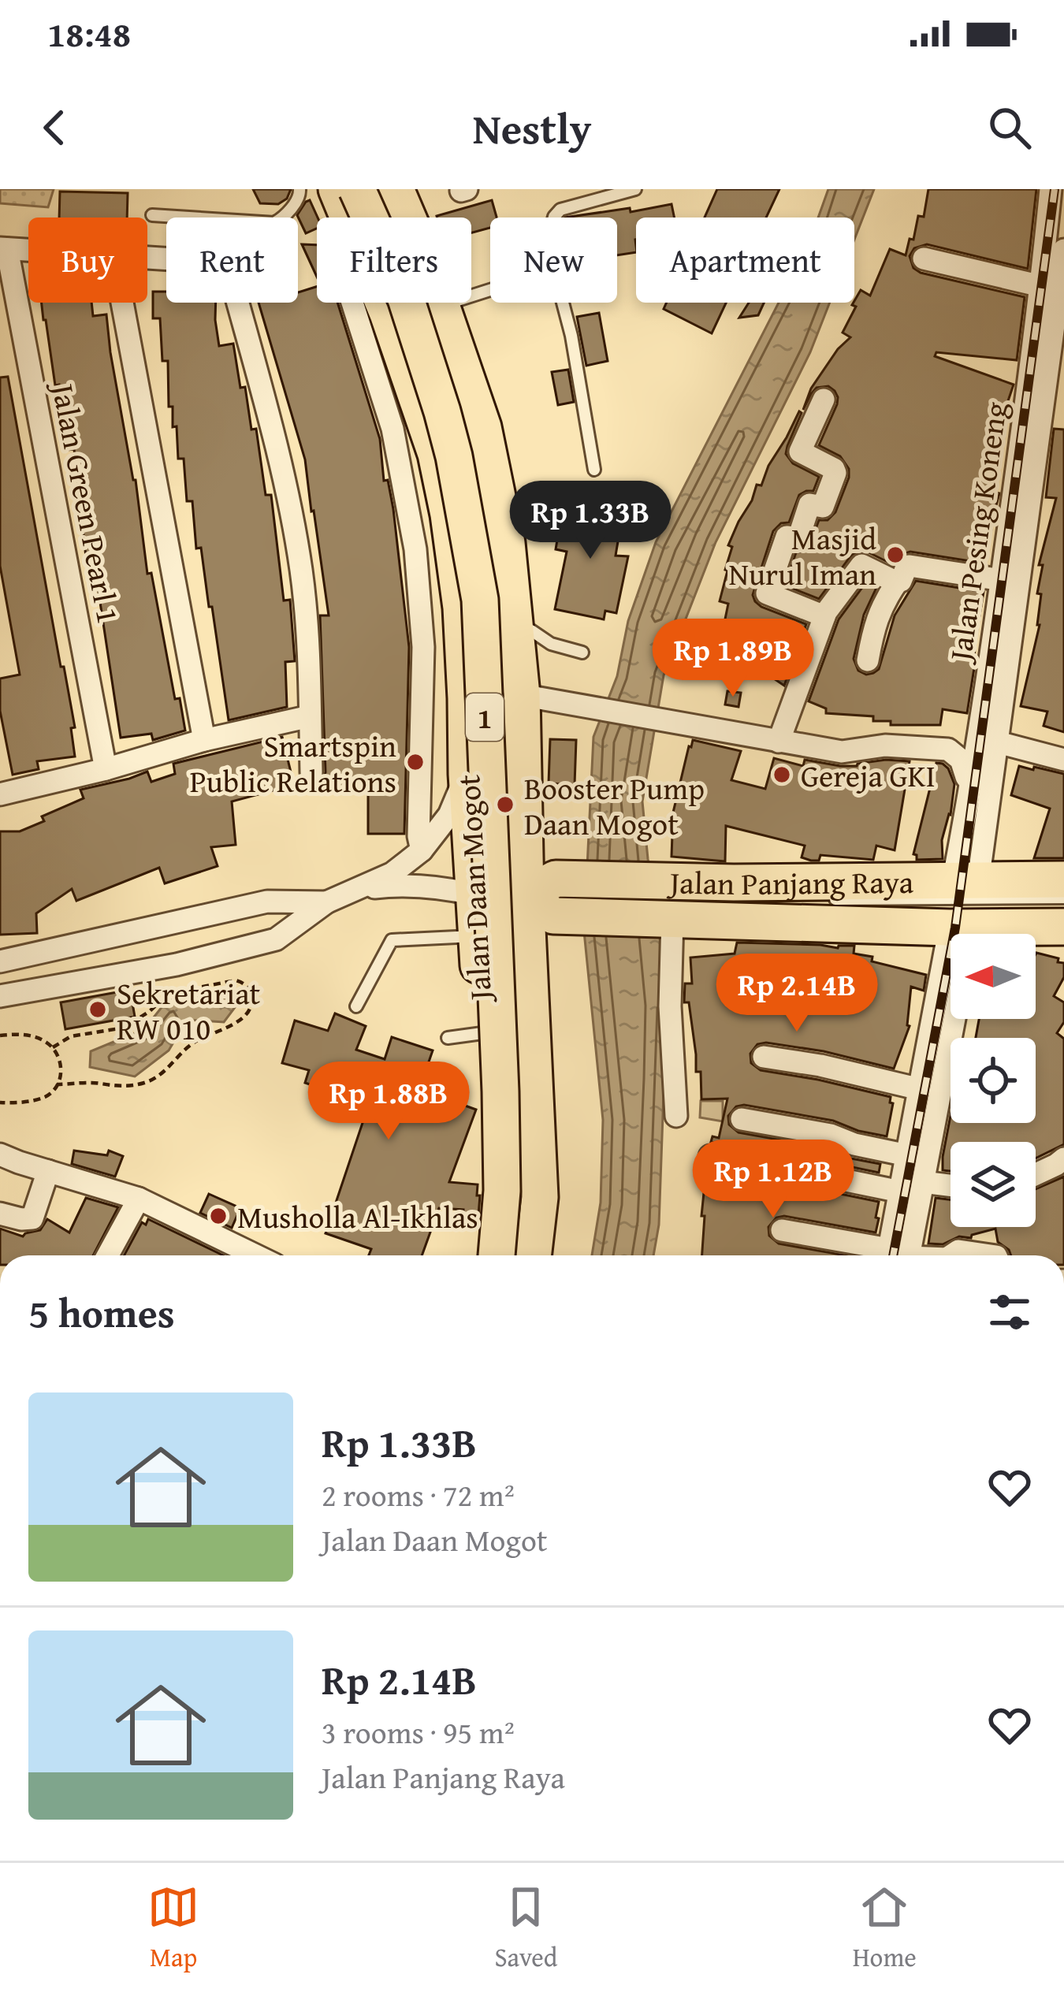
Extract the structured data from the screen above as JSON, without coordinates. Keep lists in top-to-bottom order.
{
  "streets": {
    "main road": ["1", "Jalan Panjang Raya", "Jalan Daan Mogot"],
    "street": ["Jalan Green Pearl 1", "Jalan Pesing Koneng"]
  },
  "crossings": [
    ["Jalan Pesing Koneng", "Jalan Panjang Raya"],
    ["Jalan Panjang Raya", "Jalan Daan Mogot"]
  ],
  "places": [
    "Masjid Nurul Iman",
    "Smartspin Public Relations",
    "Gereja GKI",
    "Booster Pump Daan Mogot",
    "Sekretariat RW 010",
    "Musholla Al-Ikhlas"
  ],
  "north": "left",
  "page": {
    "status": "18:48",
    "header": "Nestly",
    "chip": [
      "Buy",
      "Rent",
      "Filters",
      "New",
      "Apartment"
    ],
    "price": [
      "Rp 1.33B",
      "Rp 1.89B",
      "Rp 2.14B",
      "Rp 1.88B",
      "Rp 1.12B"
    ],
    "heading": "5 homes",
    "list": [
      {
        "name": "Rp 1.33B",
        "note": "2 rooms · 72 m² · Jalan Daan Mogot"
      },
      {
        "name": "Rp 2.14B",
        "note": "3 rooms · 95 m² · Jalan Panjang Raya"
      }
    ],
    "tabs": ["Map", "Saved", "Home"]
  }
}
